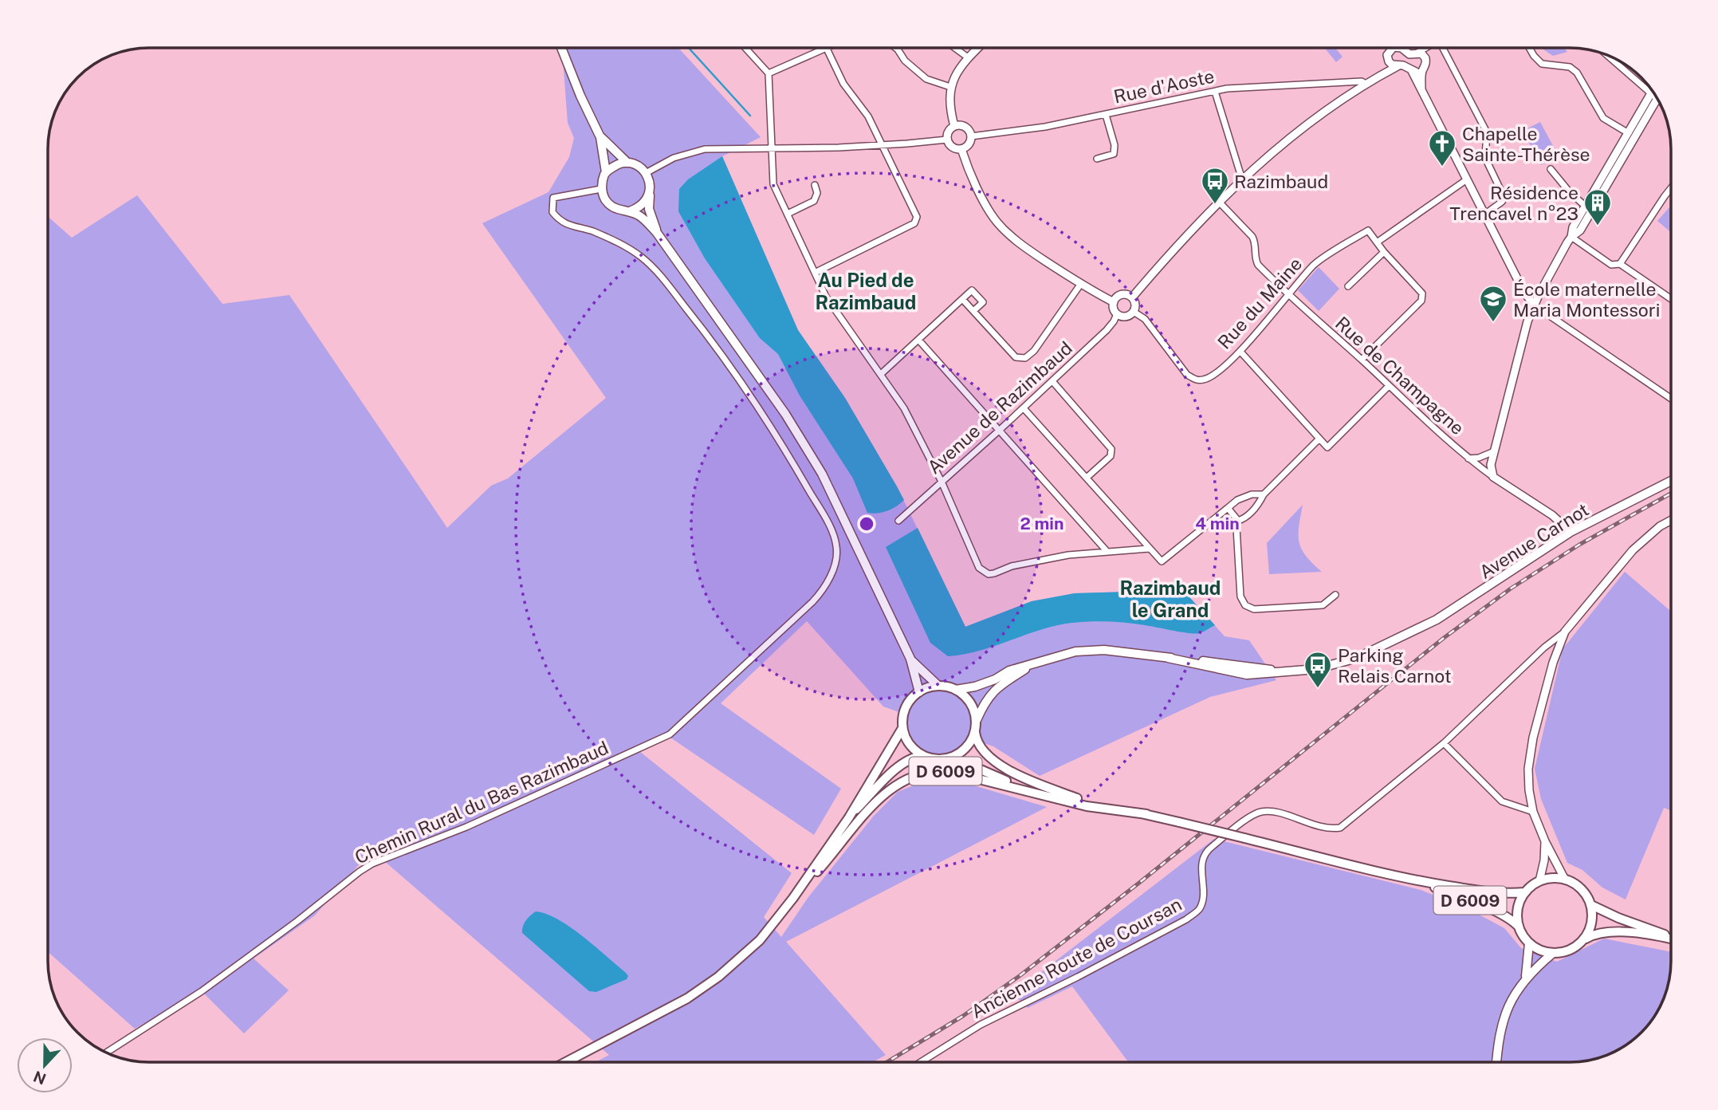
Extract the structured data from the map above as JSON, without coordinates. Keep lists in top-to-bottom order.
{
  "streets": {
    "main road": ["Avenue Carnot", "D 6009"],
    "street": [
      "Rue d'Aoste",
      "Rue du Maine",
      "Rue de Champagne",
      "Avenue de Razimbaud",
      "Chemin Rural du Bas Razimbaud",
      "Ancienne Route de Coursan"
    ]
  },
  "crossings": [
    ["Rue du Maine", "Rue de Champagne"],
    ["Rue du Maine", "Avenue de Razimbaud"]
  ],
  "districts": ["Au Pied de Razimbaud", "Razimbaud le Grand"],
  "places": {
    "church": ["Chapelle Sainte-Thérèse"],
    "bus stop": ["Razimbaud", "Parking Relais Carnot"],
    "building": ["Résidence Trencavel n°23"],
    "school or university": ["École maternelle Maria Montessori"]
  },
  "north": "bottom",
  "rings": ["2 min", "4 min"]
}
